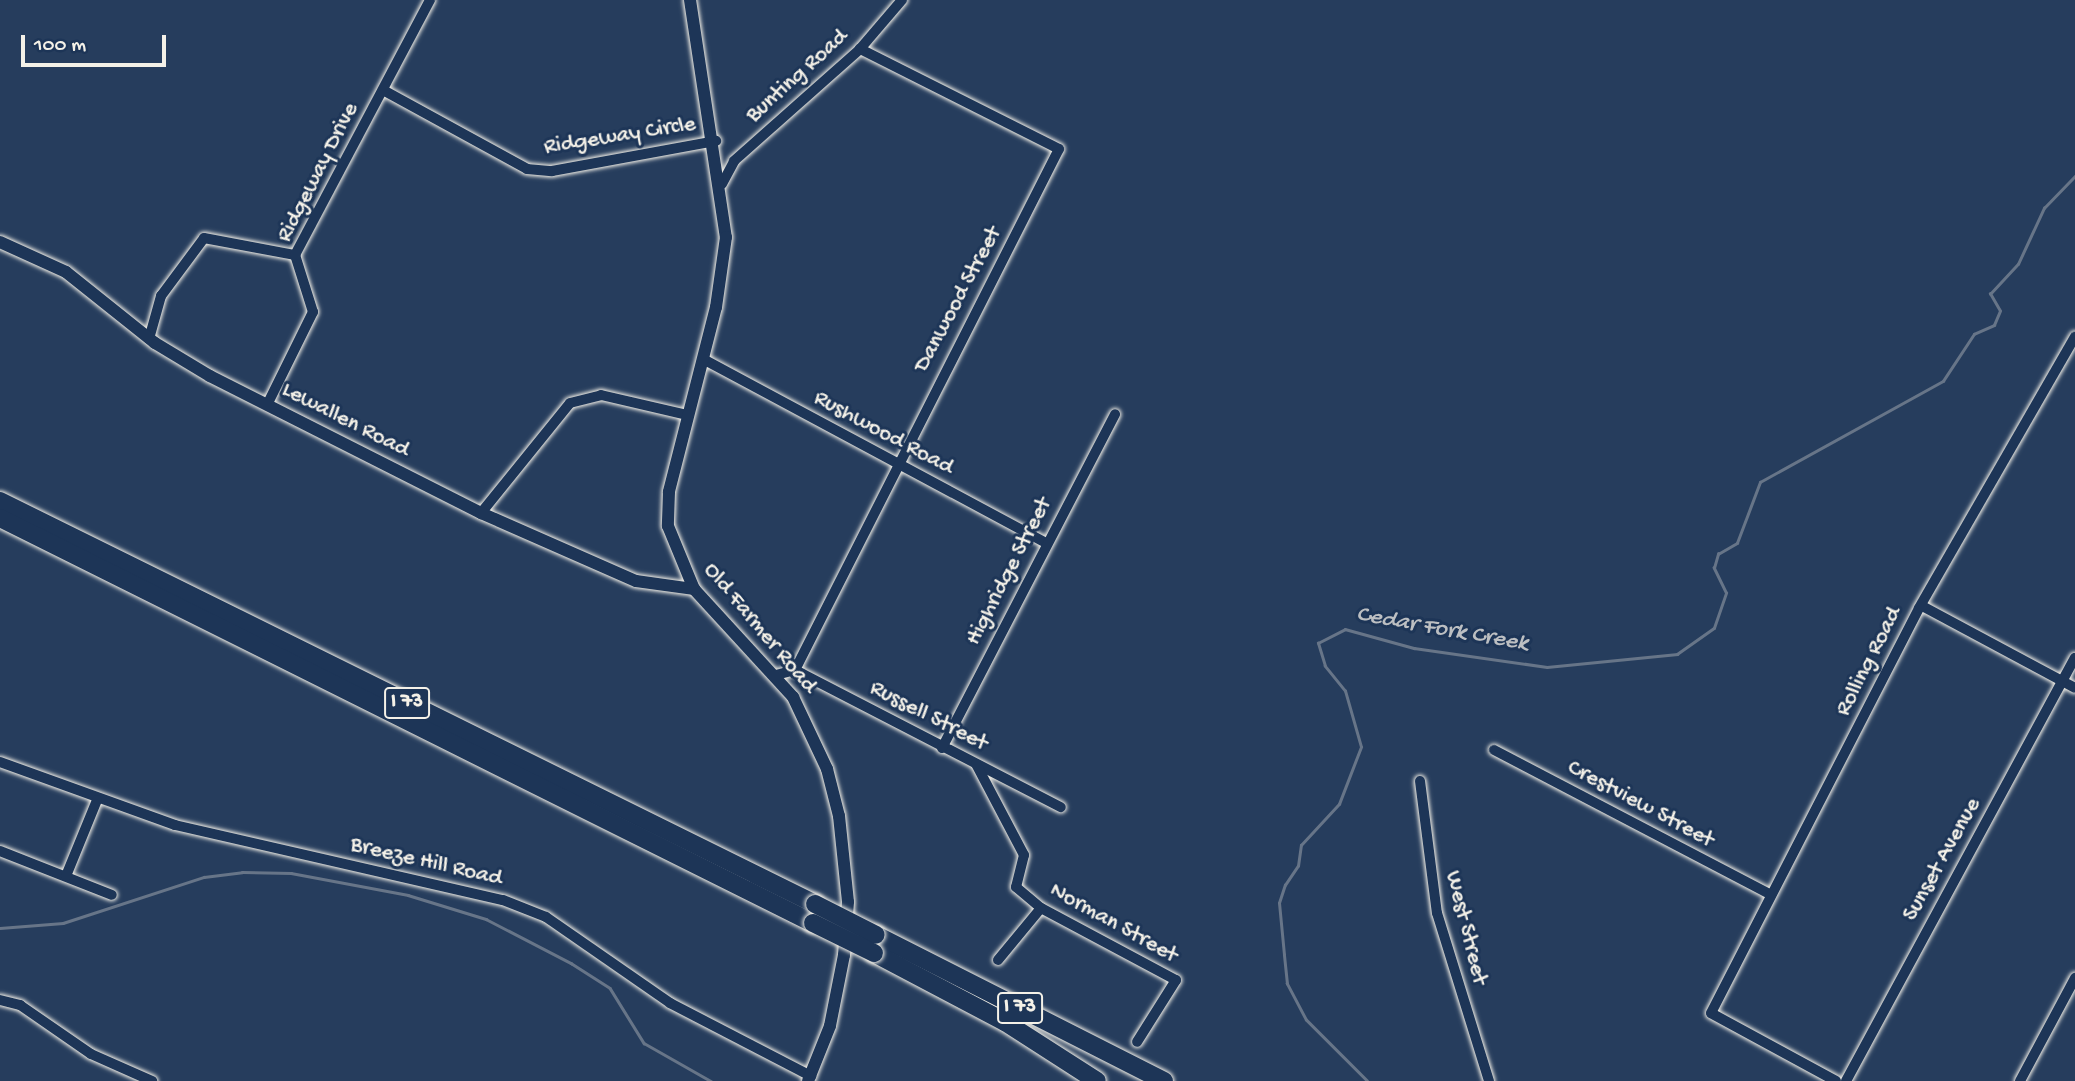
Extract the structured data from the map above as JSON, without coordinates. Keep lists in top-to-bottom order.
{
  "streets": {
    "highway": ["I 73"],
    "street": [
      "Bunting Road",
      "Ridgeway Circle",
      "Ridgeway Drive",
      "Danwood Street",
      "Lewallen Road",
      "Rushwood Road",
      "Highridge Street",
      "Old Farmer Road",
      "Rolling Road",
      "Russell Street",
      "Crestview Street",
      "Sunset Avenue",
      "Breeze Hill Road",
      "Norman Street",
      "West Street"
    ]
  },
  "crossings": [
    ["Bunting Road", "Danwood Street"],
    ["Bunting Road", "Old Farmer Road"],
    ["Ridgeway Circle", "Ridgeway Drive"],
    ["Ridgeway Circle", "Old Farmer Road"],
    ["Ridgeway Drive", "Lewallen Road"],
    ["Danwood Street", "Rushwood Road"],
    ["Danwood Street", "Russell Street"],
    ["Lewallen Road", "Old Farmer Road"],
    ["Rushwood Road", "Highridge Street"],
    ["Rushwood Road", "Old Farmer Road"],
    ["Highridge Street", "Russell Street"],
    ["Old Farmer Road", "Breeze Hill Road"],
    ["Rolling Road", "Crestview Street"],
    ["Russell Street", "Norman Street"]
  ],
  "water": ["Cedar Fork Creek"],
  "scale_bar": "100 m"
}
